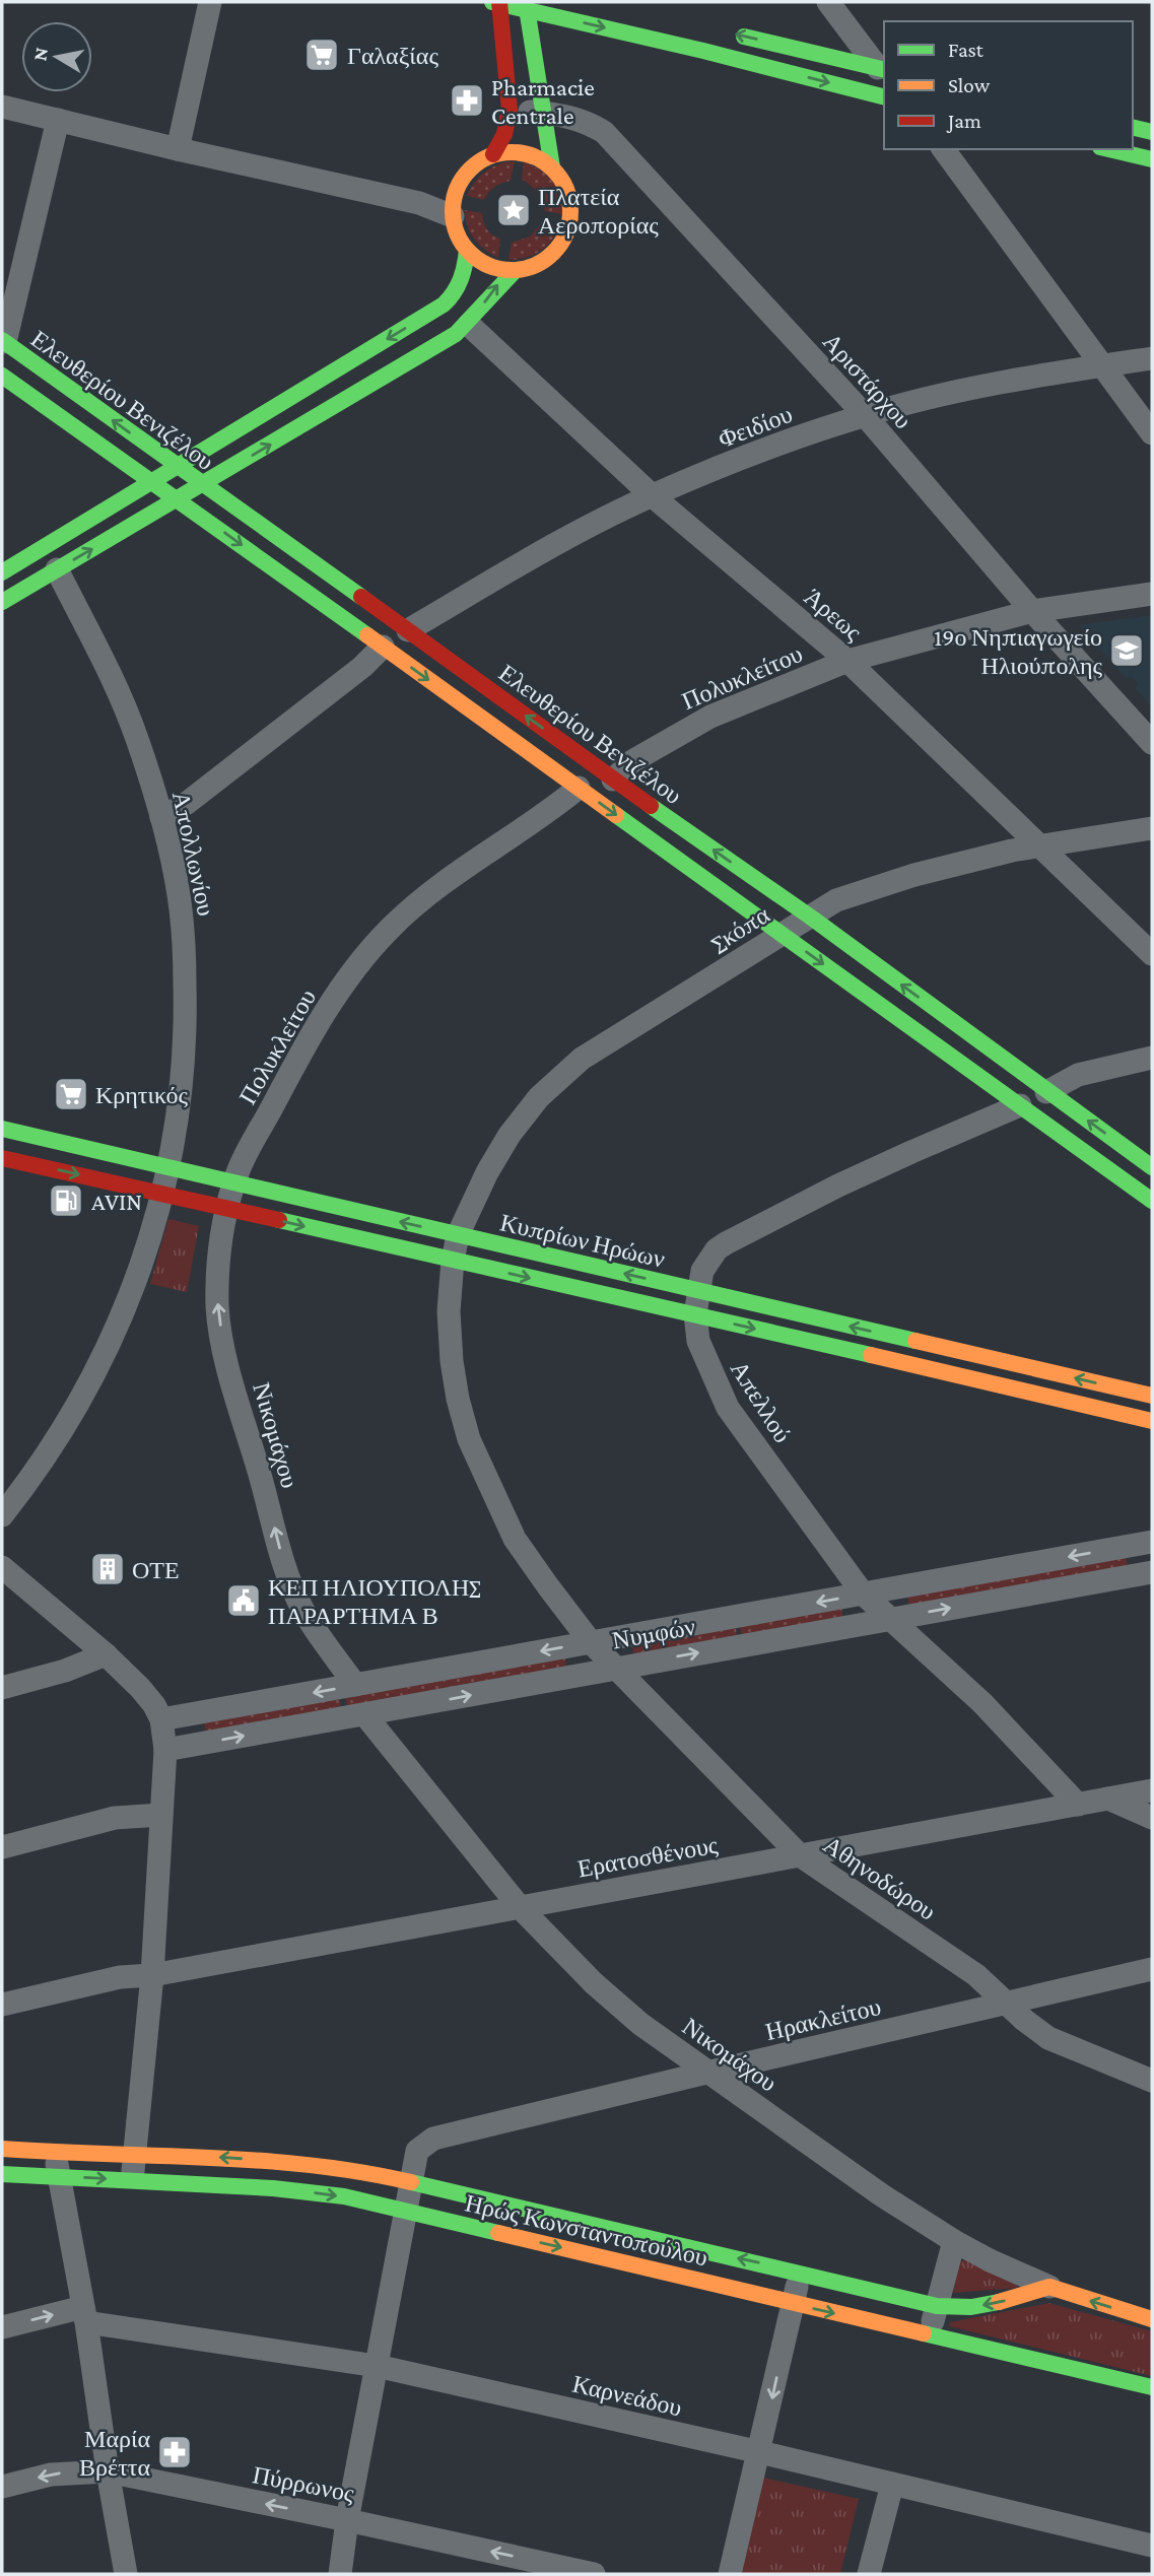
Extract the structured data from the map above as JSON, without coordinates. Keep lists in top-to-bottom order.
{
  "streets": {
    "main road": [
      "Ελευθερίου Βενιζέλου",
      "Κυπρίων Ηρώων",
      "Νικομάχου",
      "Ηρώς Κωνσταντοπούλου"
    ],
    "street": [
      "Αριστάρχου",
      "Φειδίου",
      "Άρεως",
      "Πολυκλείτου",
      "Απολλωνίου",
      "Σκόπα",
      "Απελλού",
      "Νυμφών",
      "Ερατοσθένους",
      "Αθηνοδώρου",
      "Ηρακλείτου",
      "Καρνεάδου",
      "Πύρρωνος"
    ]
  },
  "crossings": [
    ["Αριστάρχου", "Φειδίου"],
    ["Αριστάρχου", "Πολυκλείτου"],
    ["Ελευθερίου Βενιζέλου", "Φειδίου"],
    ["Ελευθερίου Βενιζέλου", "Πολυκλείτου"],
    ["Ελευθερίου Βενιζέλου", "Σκόπα"],
    ["Ελευθερίου Βενιζέλου", "Απελλού"],
    ["Φειδίου", "Άρεως"],
    ["Άρεως", "Πολυκλείτου"],
    ["Άρεως", "Σκόπα"],
    ["Πολυκλείτου", "Κυπρίων Ηρώων"],
    ["Πολυκλείτου", "Νικομάχου"],
    ["Απολλωνίου", "Κυπρίων Ηρώων"],
    ["Σκόπα", "Κυπρίων Ηρώων"],
    ["Κυπρίων Ηρώων", "Απελλού"],
    ["Κυπρίων Ηρώων", "Νικομάχου"],
    ["Απελλού", "Νυμφών"],
    ["Απελλού", "Ερατοσθένους"],
    ["Νικομάχου", "Νυμφών"],
    ["Νικομάχου", "Ερατοσθένους"],
    ["Νικομάχου", "Ηρακλείτου"],
    ["Νικομάχου", "Ηρώς Κωνσταντοπούλου"],
    ["Νυμφών", "Αθηνοδώρου"],
    ["Ερατοσθένους", "Αθηνοδώρου"],
    ["Αθηνοδώρου", "Ηρακλείτου"],
    ["Ηρακλείτου", "Ηρώς Κωνσταντοπούλου"],
    ["Ηρακλείτου", "Καρνεάδου"],
    ["Ηρακλείτου", "Πύρρωνος"]
  ],
  "one_way": ["Νικομάχου", "Πύρρωνος"],
  "places": {
    "supermarket": ["Γαλαξίας", "Κρητικός"],
    "pharmacy": ["Pharmacie Centrale", "Μαρία Βρέττα"],
    "place": ["Πλατεία Αεροπορίας"],
    "school or university": ["19ο Νηπιαγωγείο Ηλιούπολης"],
    "fuel station": ["AVIN"],
    "building": ["ΟΤΕ"],
    "public building": ["ΚΕΠ ΗΛΙΟΥΠΟΛΗΣ ΠΑΡΑΡΤΗΜΑ Β"]
  },
  "legend": ["Fast", "Slow", "Jam"],
  "north": "left"
}
